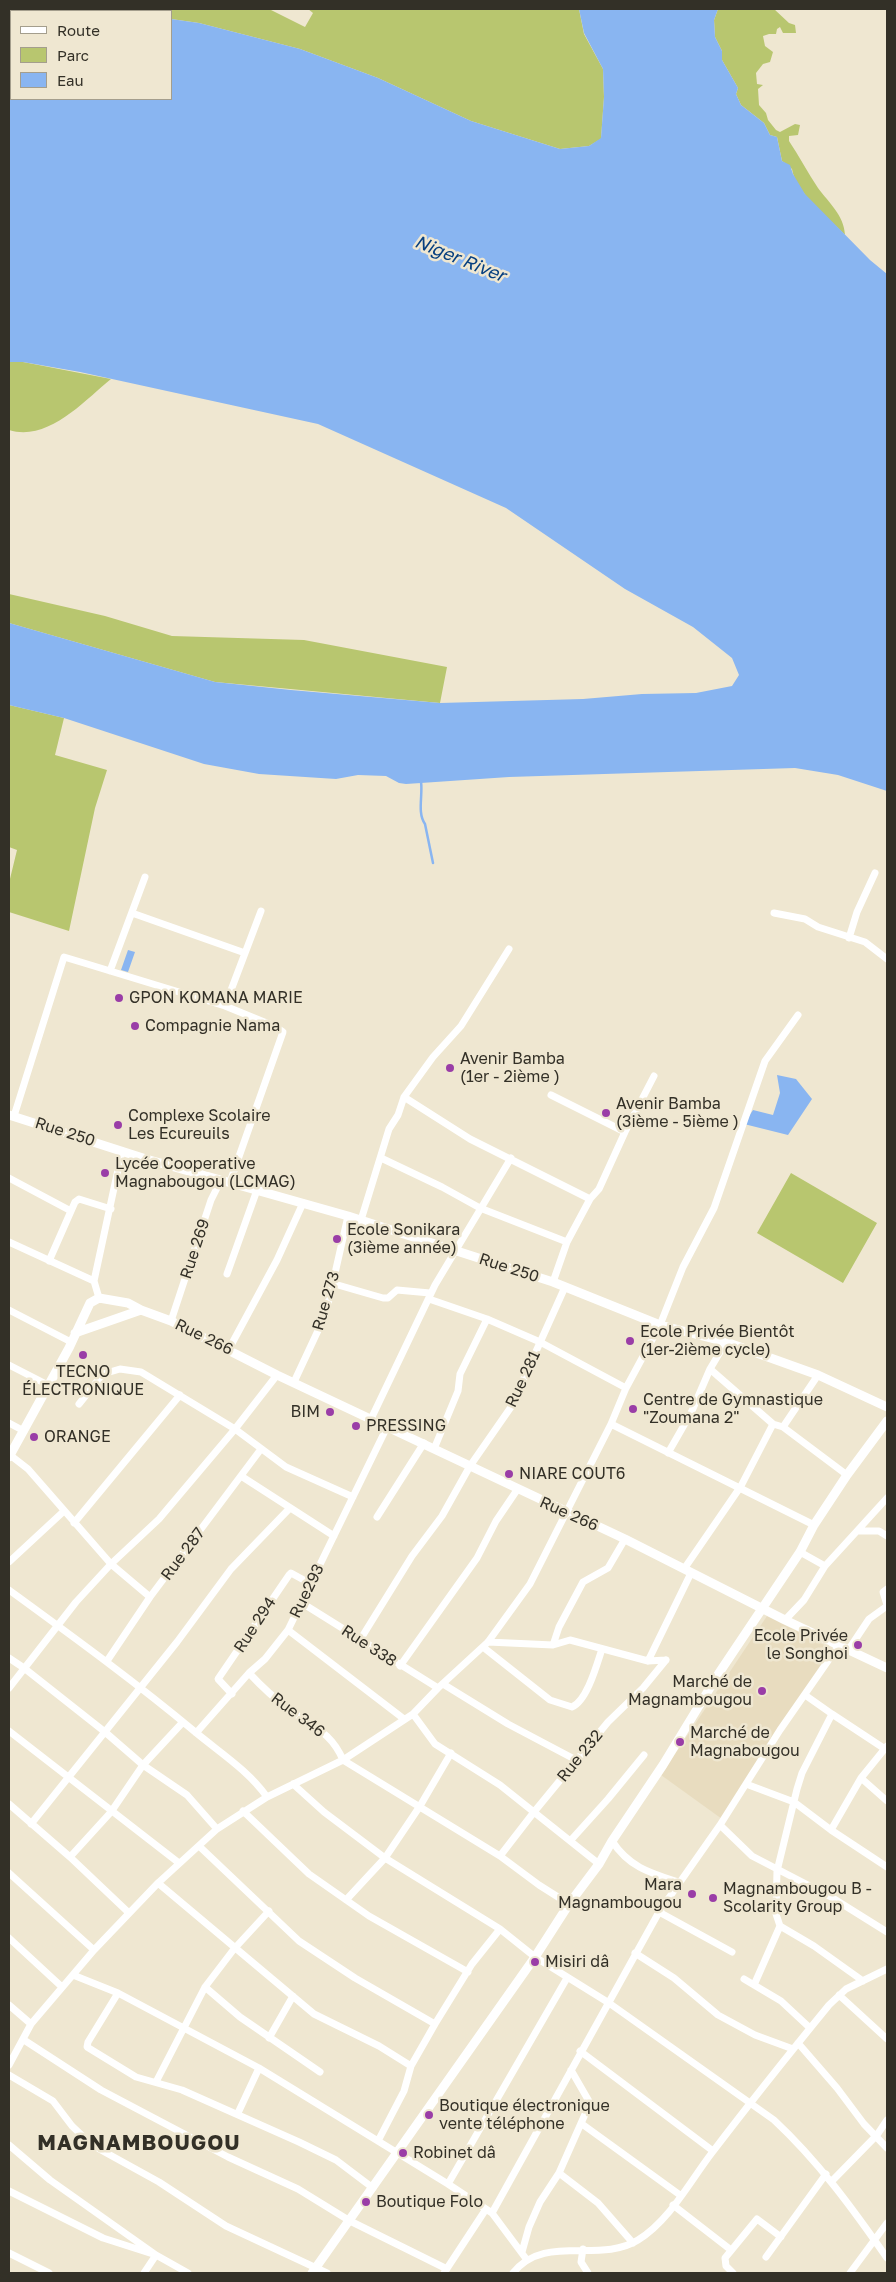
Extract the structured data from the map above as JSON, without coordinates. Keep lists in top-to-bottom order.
{
  "streets": {
    "street": [
      "Rue 250",
      "Rue 269",
      "Rue 273",
      "Rue 266",
      "Rue 281",
      "Rue 287",
      "Rue293",
      "Rue 294",
      "Rue 338",
      "Rue 346",
      "Rue 232"
    ]
  },
  "crossings": [
    ["Rue 250", "Rue 269"],
    ["Rue 250", "Rue 273"],
    ["Rue 250", "Rue 281"],
    ["Rue 269", "Rue 266"],
    ["Rue 273", "Rue 266"],
    ["Rue 266", "Rue 281"],
    ["Rue 266", "Rue293"],
    ["Rue 281", "Rue 338"],
    ["Rue293", "Rue 294"],
    ["Rue293", "Rue 338"],
    ["Rue293", "Rue 346"],
    ["Rue 338", "Rue 232"]
  ],
  "districts": ["MAGNAMBOUGOU"],
  "water": ["Niger River"],
  "places": [
    "GPON KOMANA MARIE",
    "Compagnie Nama",
    "Avenir Bamba (1er - 2ième )",
    "Avenir Bamba (3ième - 5ième )",
    "Complexe Scolaire Les Ecureuils",
    "Lycée Cooperative Magnabougou (LCMAG)",
    "Ecole Sonikara (3ième année)",
    "Ecole Privée Bientôt (1er-2ième cycle)",
    "TECNO ÉLECTRONIQUE",
    "Centre de Gymnastique \"Zoumana 2\"",
    "BIM",
    "PRESSING",
    "ORANGE",
    "NIARE COUT6",
    "Ecole Privée le Songhoi",
    "Marché de Magnambougou",
    "Marché de Magnabougou",
    "Mara Magnambougou",
    "Magnambougou B - Scolarity Group",
    "Misiri dâ",
    "Boutique électronique vente téléphone",
    "Robinet dâ",
    "Boutique Folo"
  ],
  "legend": ["Route", "Parc", "Eau"]
}
